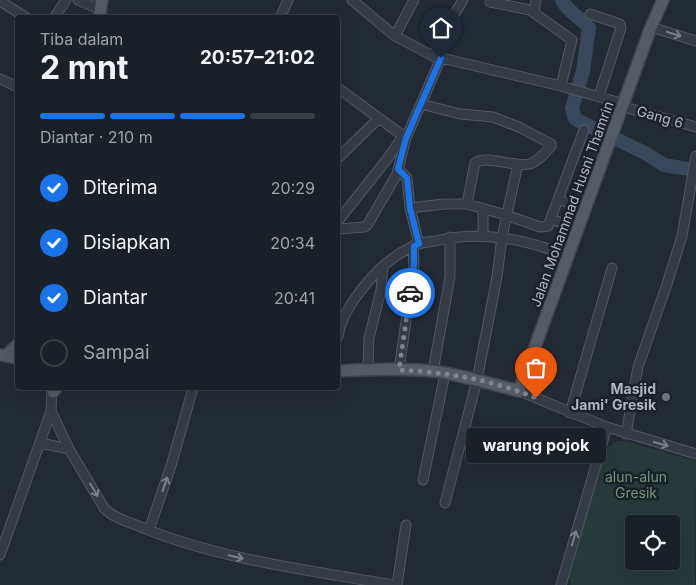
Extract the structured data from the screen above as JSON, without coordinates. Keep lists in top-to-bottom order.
{
  "streets": {
    "main road": ["Jalan Mohammad Husni Thamrin"],
    "street": ["Gang 6"]
  },
  "crossings": [
    ["Gang 6", "Jalan Mohammad Husni Thamrin"]
  ],
  "parks": ["alun-alun Gresik"],
  "places": ["Masjid Jami' Gresik", "warung pojok"],
  "page": {
    "heading": ["2 mnt", "Tiba dalam", "20:57–21:02"],
    "bar": "Diantar · 210 m",
    "list": [
      ["Diterima", "20:29"],
      ["Disiapkan", "20:34"],
      ["Diantar", "20:41"],
      "Sampai"
    ],
    "bubble": "warung pojok"
  }
}
